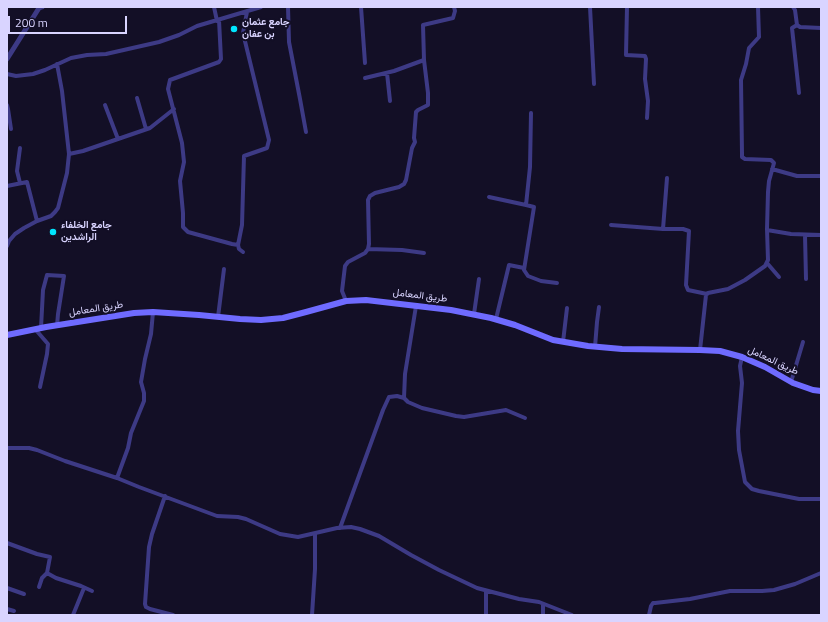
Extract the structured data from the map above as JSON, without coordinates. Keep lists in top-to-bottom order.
{
  "streets": {
    "main road": ["طريق المعامل"]
  },
  "places": ["جامع عثمان بن عفان", "جامع الخلفاء الراشدين"],
  "scale_bar": "200 m"
}
